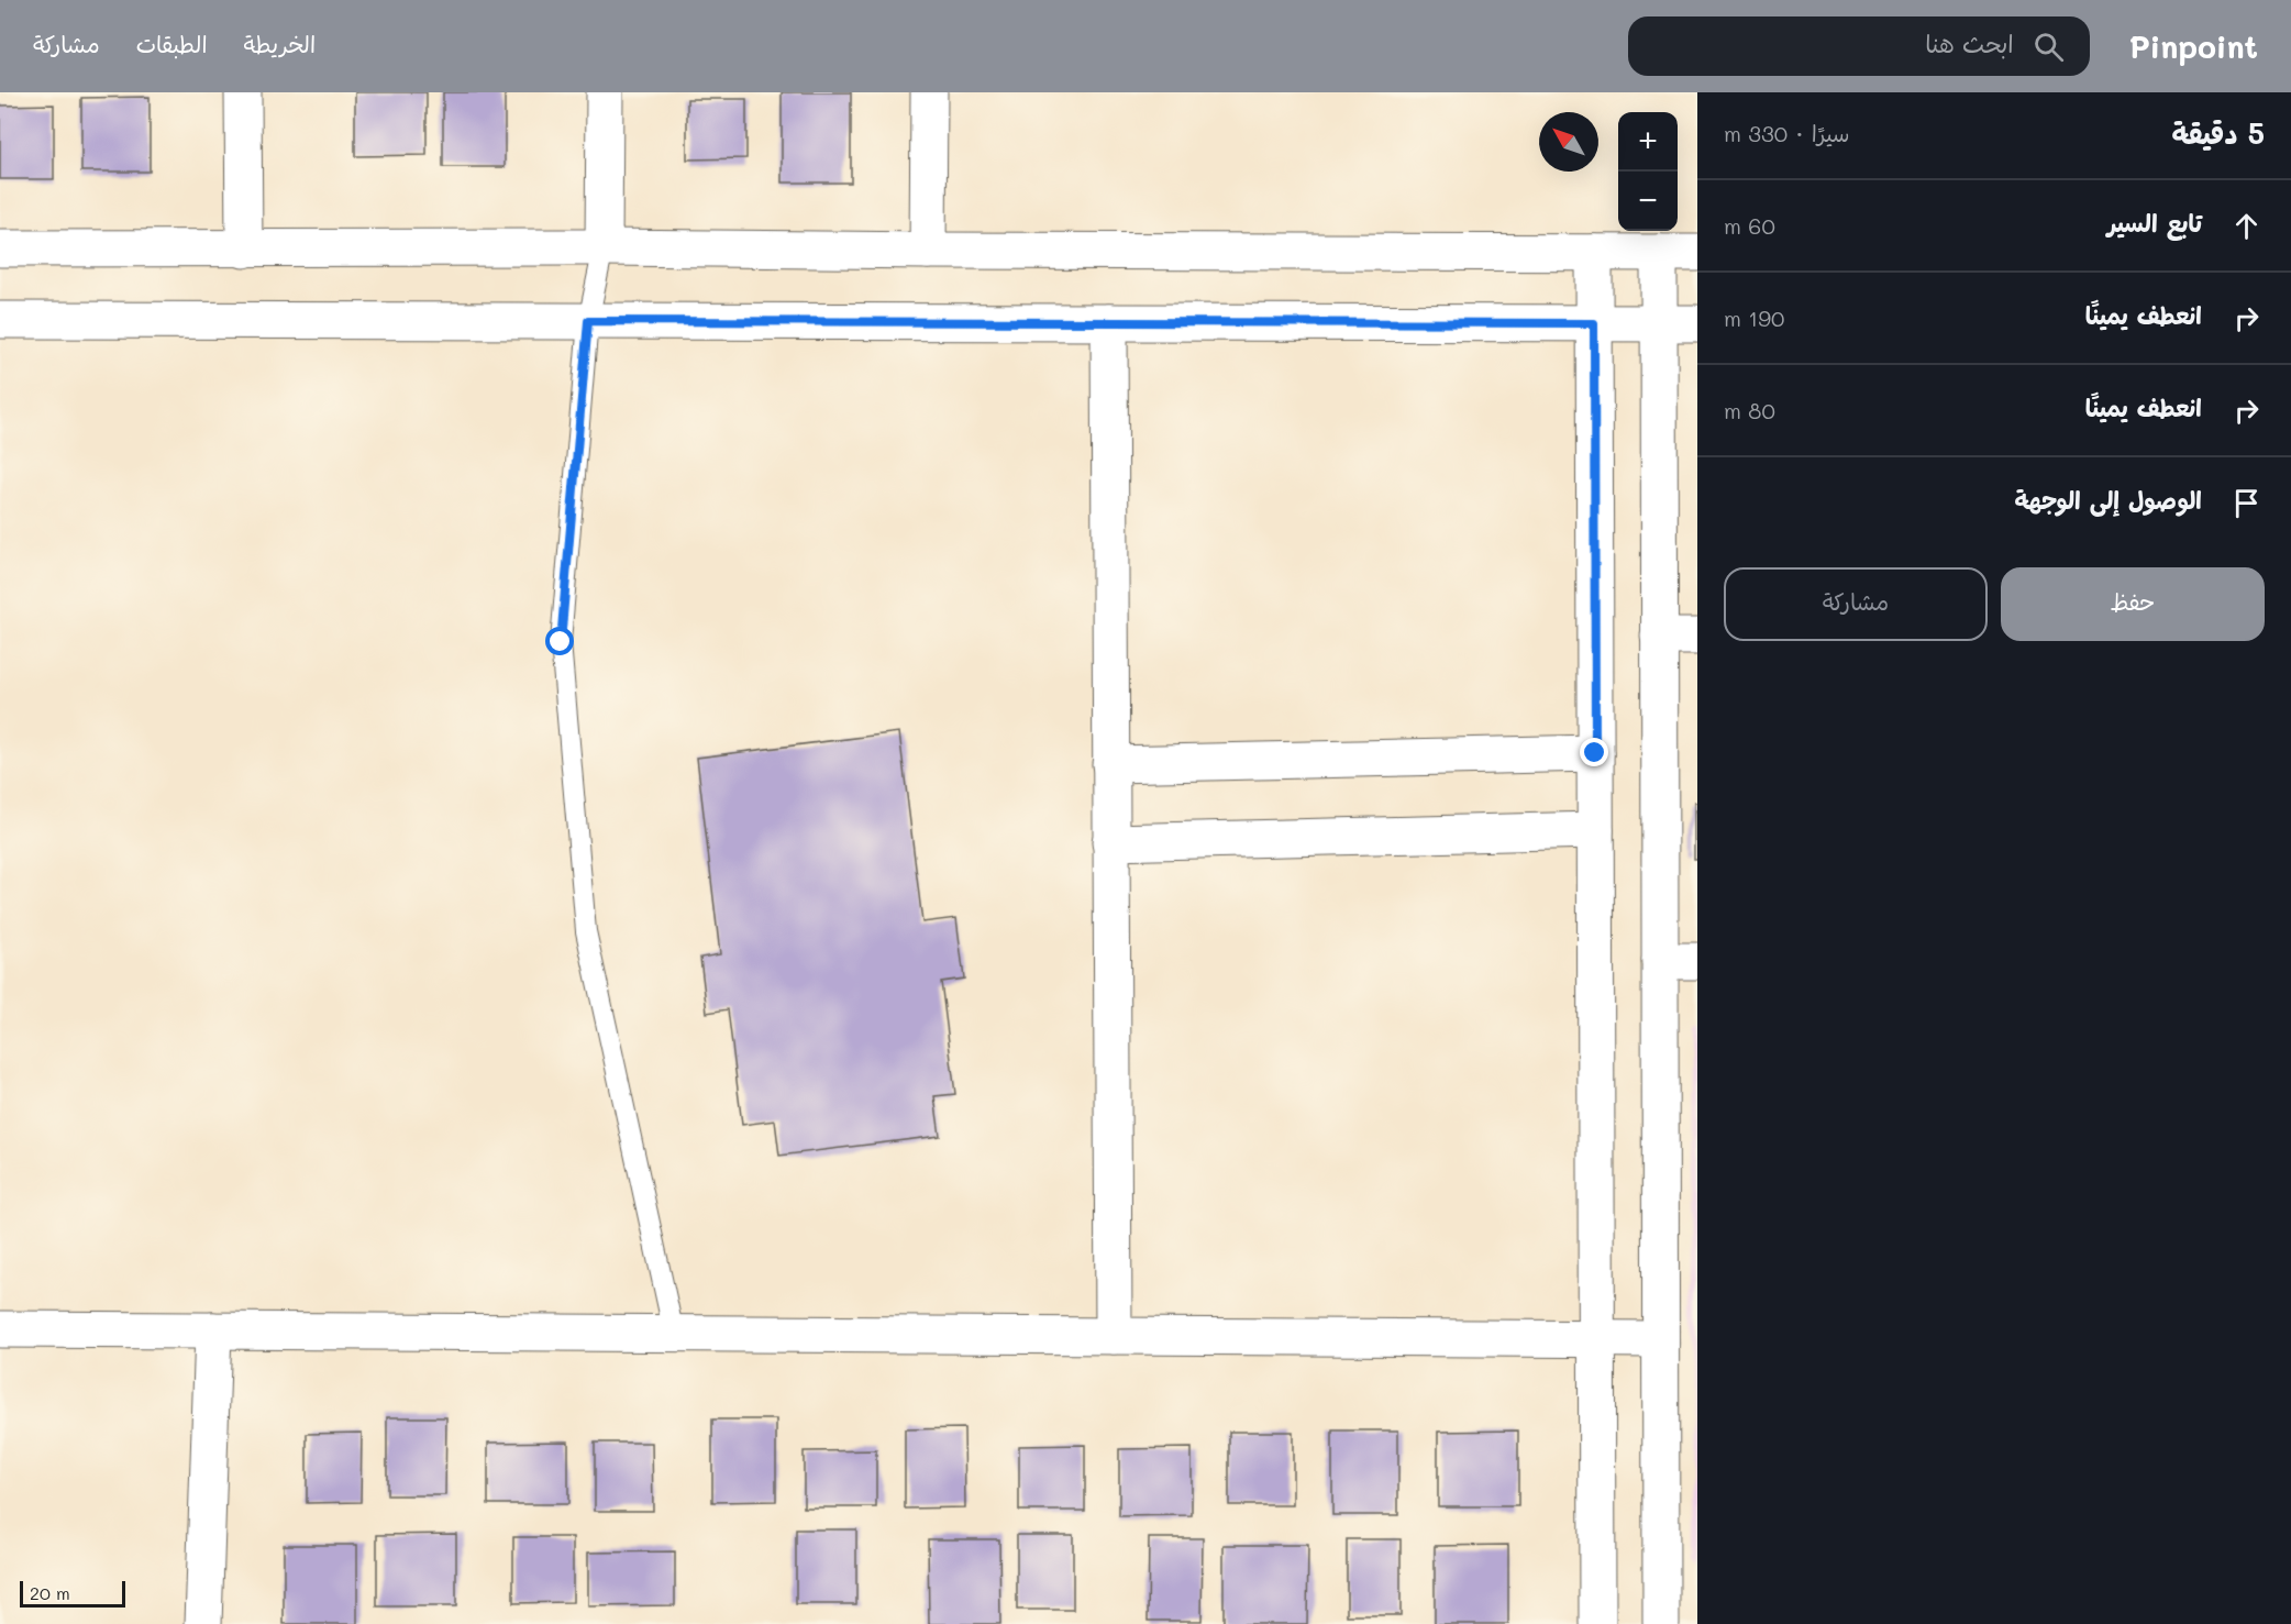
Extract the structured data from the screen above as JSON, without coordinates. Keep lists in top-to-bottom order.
{
  "scale_bar": "20 m",
  "north": "top left",
  "page": {
    "header": "Pinpoint",
    "search": "ابحث هنا",
    "nav": ["الخريطة", "الطبقات", "مشاركة"],
    "heading": ["5 دقيقة", "سيرًا · 330 m"],
    "map_buttons": ["+", "−"],
    "list": [
      ["تابع السير", "60 m"],
      ["انعطف يمينًا", "190 m"],
      ["انعطف يمينًا", "80 m"],
      "الوصول إلى الوجهة"
    ],
    "buttons": ["حفظ", "مشاركة"],
    "scale": "20 m"
  }
}
